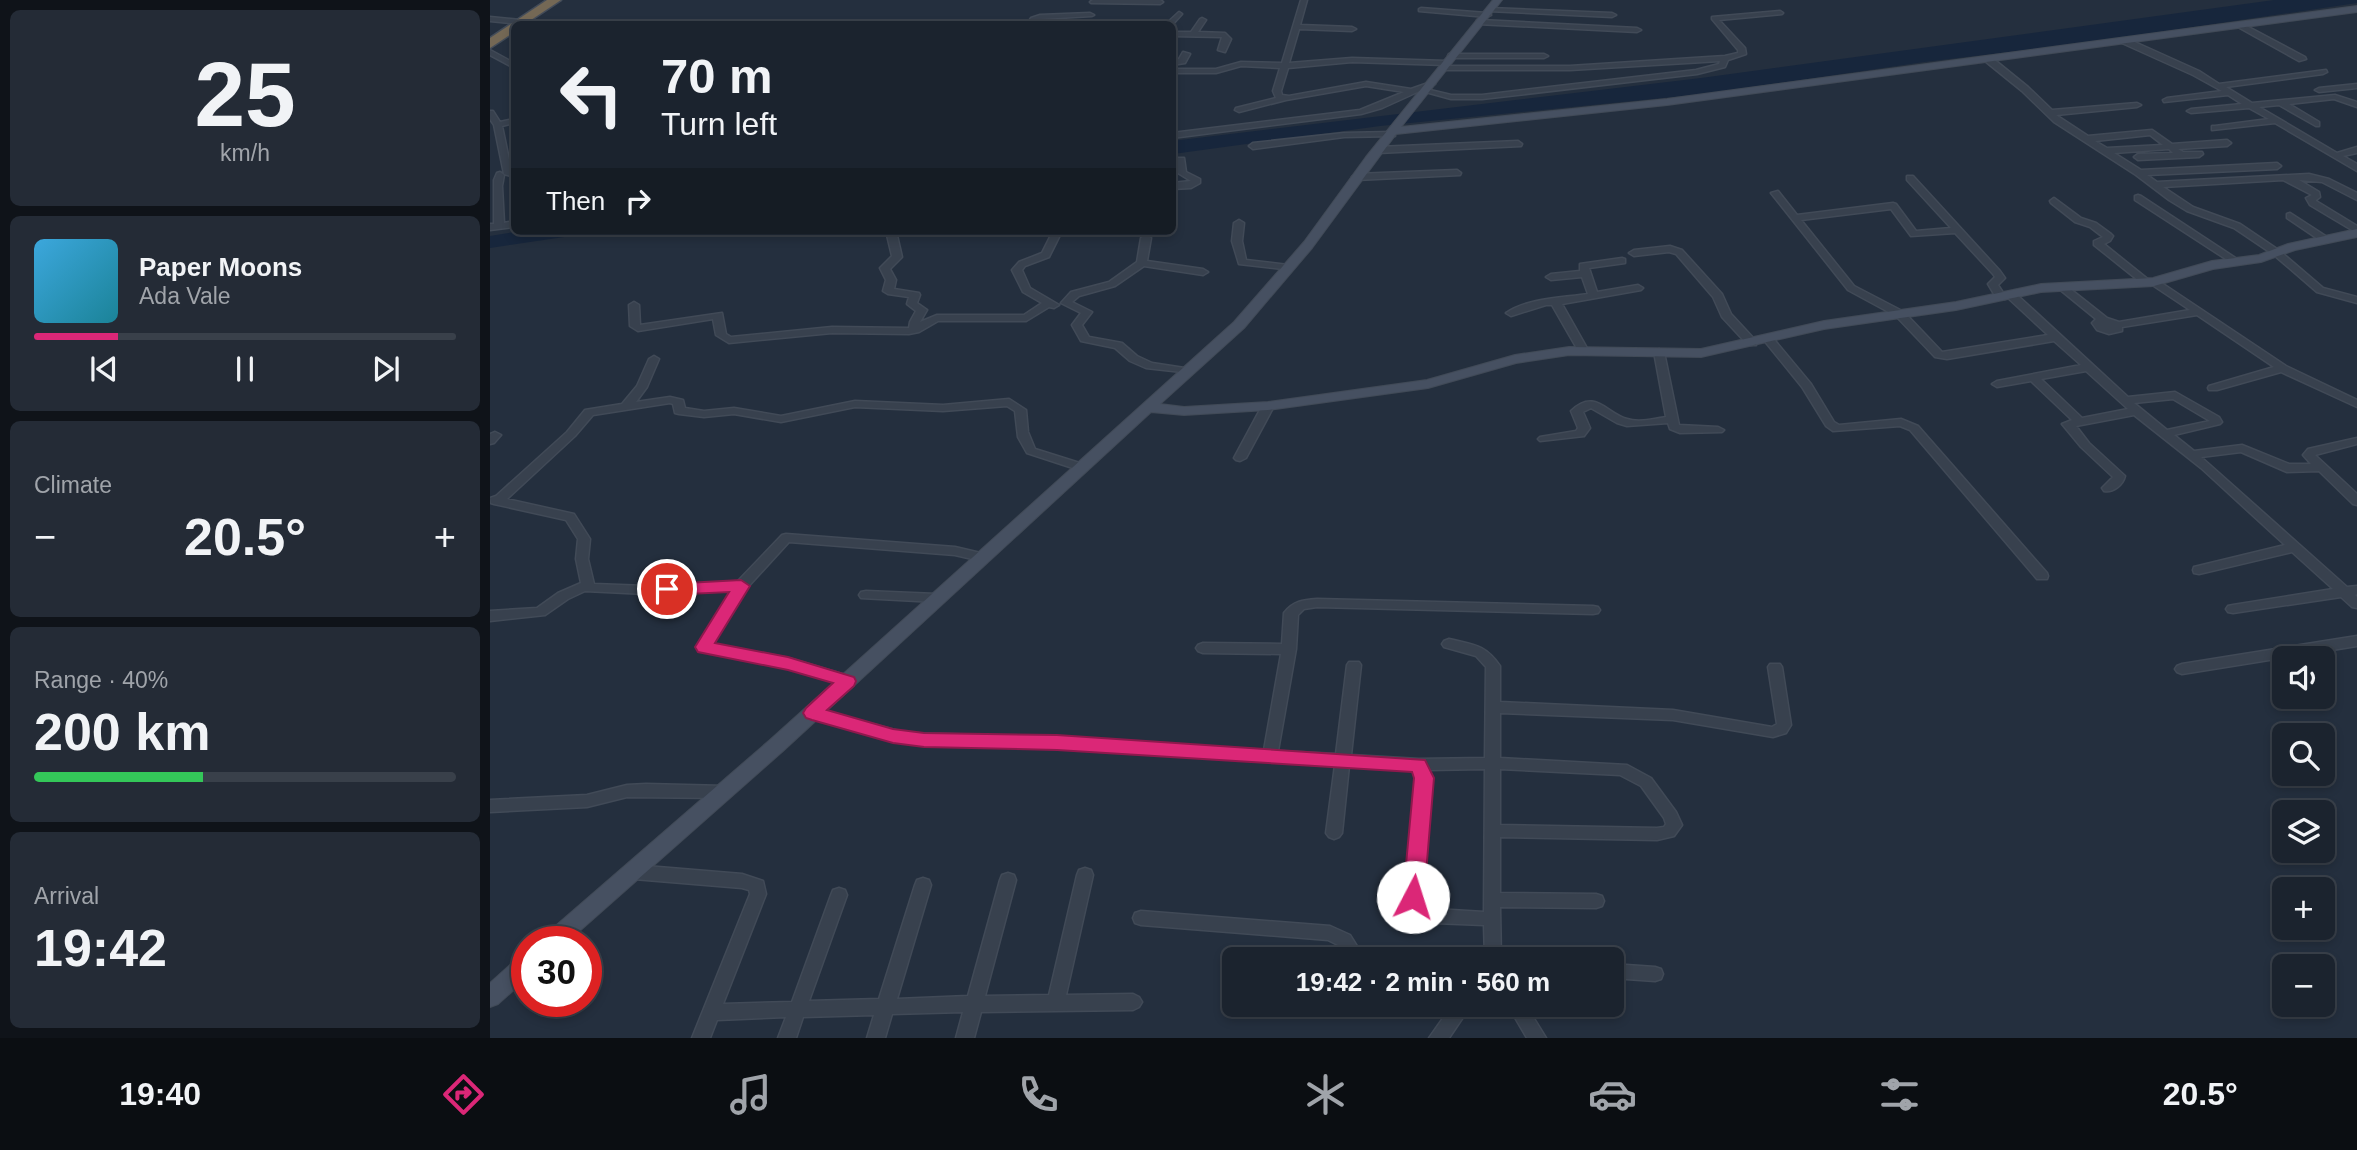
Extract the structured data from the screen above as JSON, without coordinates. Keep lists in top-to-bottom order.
{
  "page": {
    "tile": [
      ["25", "km/h"],
      "Climate",
      ["Range · 40%", "200 km"],
      ["Arrival", "19:42"]
    ],
    "turn": ["70 m", "Turn left"],
    "then": "Then",
    "song": ["Paper Moons", "Ada Vale"],
    "heat": ["−", "20.5°", "+"],
    "map_buttons": ["+", "−"],
    "limit": "30",
    "trip": "19:42 · 2 min · 560 m",
    "tabs": ["19:40", "20.5°"]
  }
}
